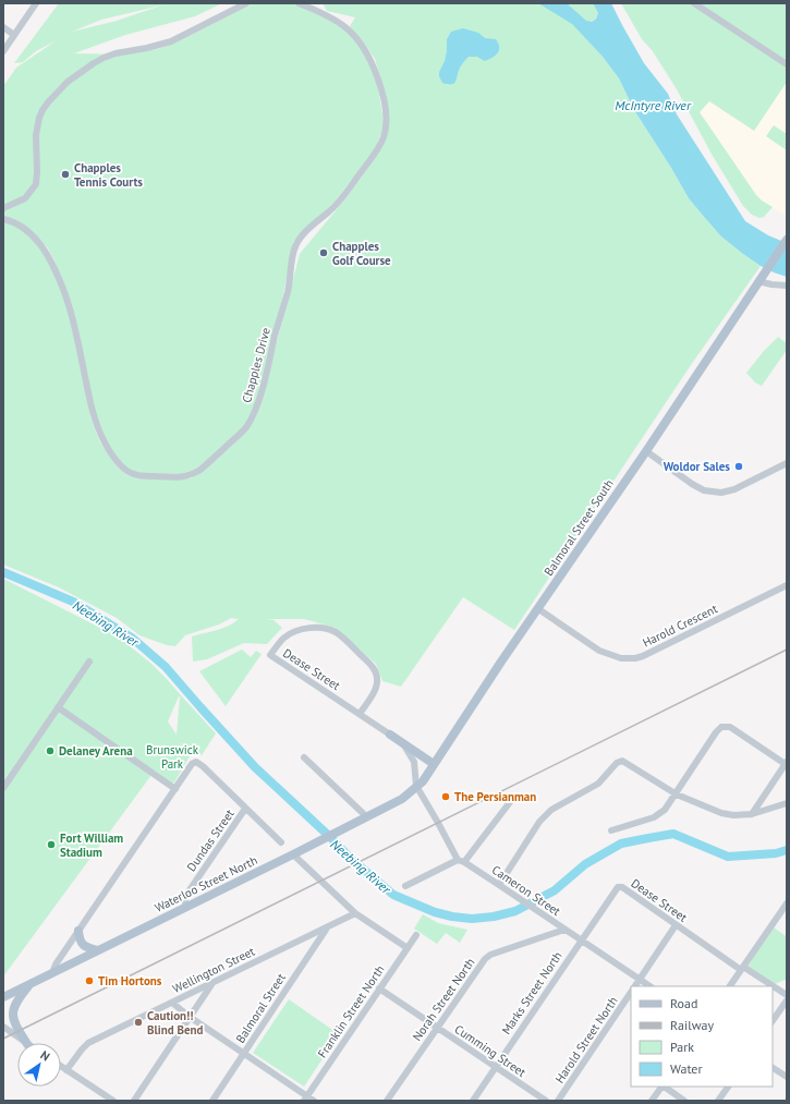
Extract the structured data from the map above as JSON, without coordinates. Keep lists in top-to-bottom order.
{
  "streets": {
    "main road": ["Balmoral Street South", "Waterloo Street North"],
    "street": [
      "Chapples Drive",
      "Harold Crescent",
      "Dease Street",
      "Dundas Street",
      "Cameron Street",
      "Wellington Street",
      "Marks Street North",
      "Norah Street North",
      "Balmoral Street",
      "Franklin Street North",
      "Harold Street North",
      "Cumming Street"
    ]
  },
  "crossings": [
    ["Balmoral Street South", "Harold Crescent"],
    ["Balmoral Street South", "Dease Street"],
    ["Balmoral Street South", "Waterloo Street North"],
    ["Dease Street", "Waterloo Street North"],
    ["Dease Street", "Cameron Street"],
    ["Dease Street", "Marks Street North"],
    ["Dundas Street", "Waterloo Street North"],
    ["Cameron Street", "Marks Street North"],
    ["Cameron Street", "Norah Street North"],
    ["Wellington Street", "Balmoral Street"],
    ["Marks Street North", "Cumming Street"],
    ["Norah Street North", "Cumming Street"],
    ["Franklin Street North", "Cumming Street"]
  ],
  "water": ["McIntyre River", "Neebing River"],
  "parks": ["Brunswick Park"],
  "places": [
    "Chapples Tennis Courts",
    "Chapples Golf Course",
    "Woldor Sales",
    "Delaney Arena",
    "The Persianman",
    "Fort William Stadium",
    "Tim Hortons",
    "Caution!! Blind Bend"
  ],
  "legend": [
    "Road",
    "Railway",
    "Park",
    "Water"
  ],
  "north": "top right"
}
